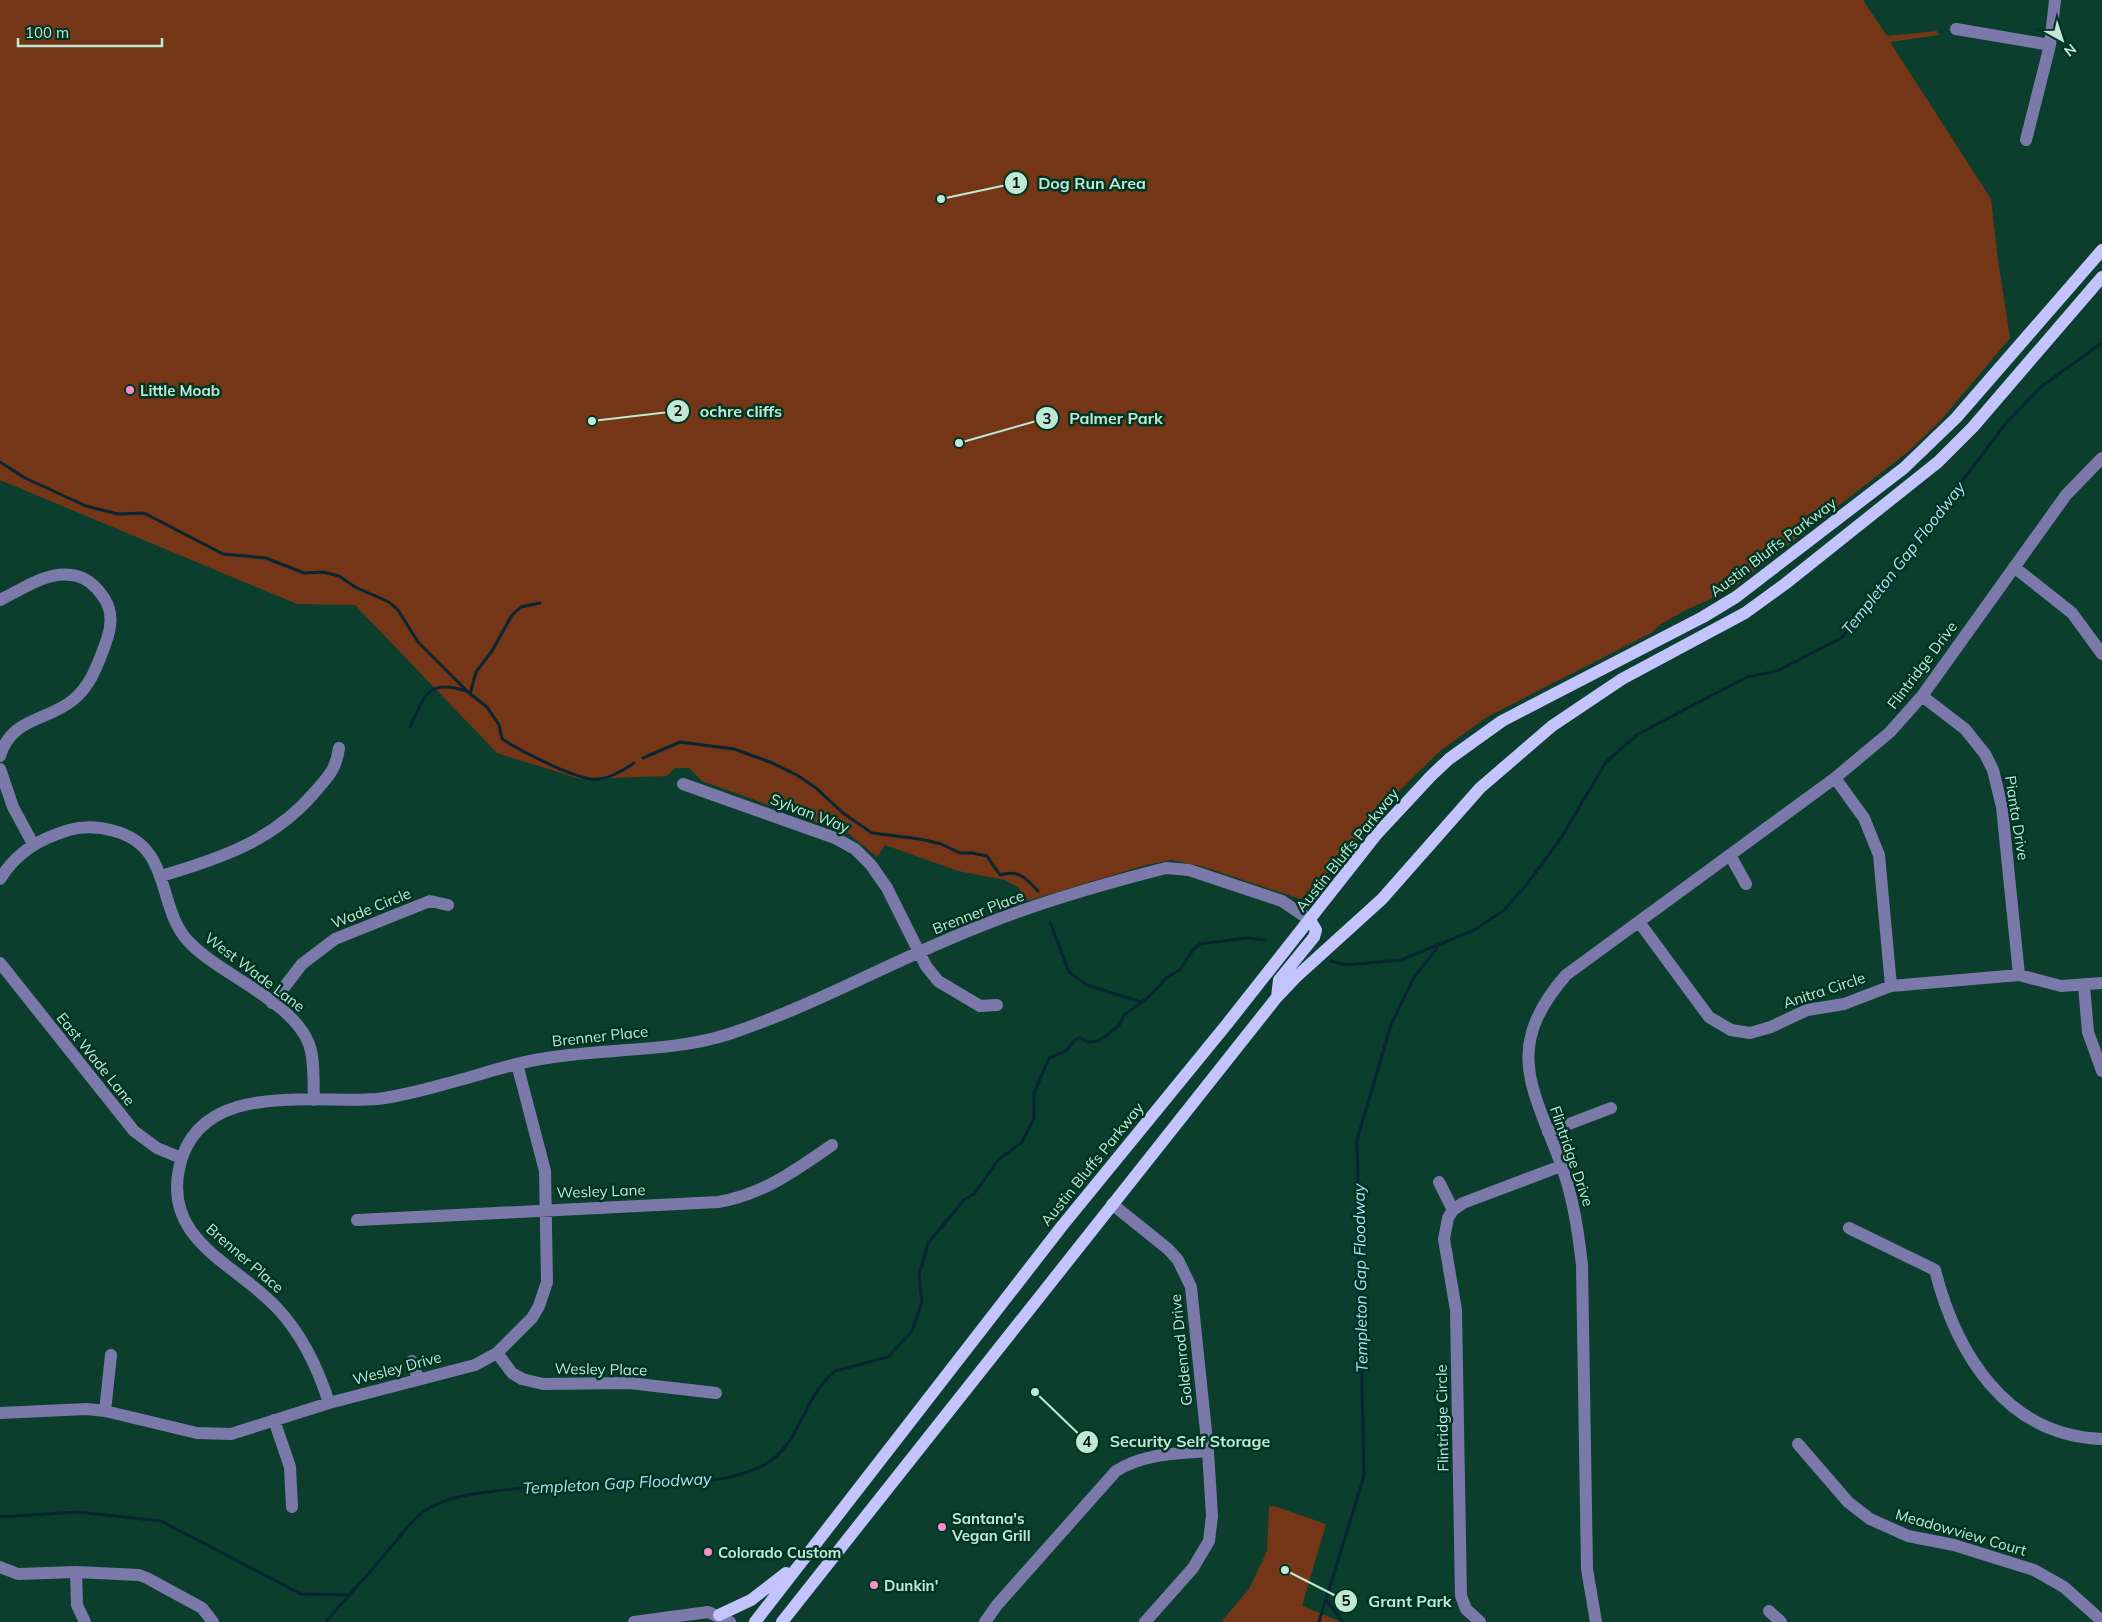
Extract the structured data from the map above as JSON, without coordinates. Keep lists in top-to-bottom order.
{
  "streets": {
    "main road": ["Austin Bluffs Parkway"],
    "street": [
      "Flintridge Drive",
      "Sylvan Way",
      "Pianta Drive",
      "Wade Circle",
      "Brenner Place",
      "West Wade Lane",
      "Anitra Circle",
      "East Wade Lane",
      "Wesley Lane",
      "Goldenrod Drive",
      "Wesley Drive",
      "Wesley Place",
      "Flintridge Circle",
      "Meadowview Court"
    ]
  },
  "crossings": [
    ["Austin Bluffs Parkway", "Brenner Place"],
    ["Flintridge Drive", "Pianta Drive"],
    ["Flintridge Drive", "Anitra Circle"],
    ["Sylvan Way", "Brenner Place"],
    ["Pianta Drive", "Anitra Circle"],
    ["Wade Circle", "West Wade Lane"],
    ["Brenner Place", "West Wade Lane"],
    ["Brenner Place", "East Wade Lane"],
    ["Brenner Place", "Wesley Drive"],
    ["Wesley Lane", "Wesley Drive"],
    ["Wesley Drive", "Wesley Place"]
  ],
  "water": ["Templeton Gap Floodway"],
  "places": [
    "Dog Run Area",
    "Little Moab",
    "ochre cliffs",
    "Palmer Park",
    "Security Self Storage",
    "Santana's Vegan Grill",
    "Colorado Custom",
    "Grant Park",
    "Dunkin'"
  ],
  "scale_bar": "100 m",
  "north": "bottom right"
}
